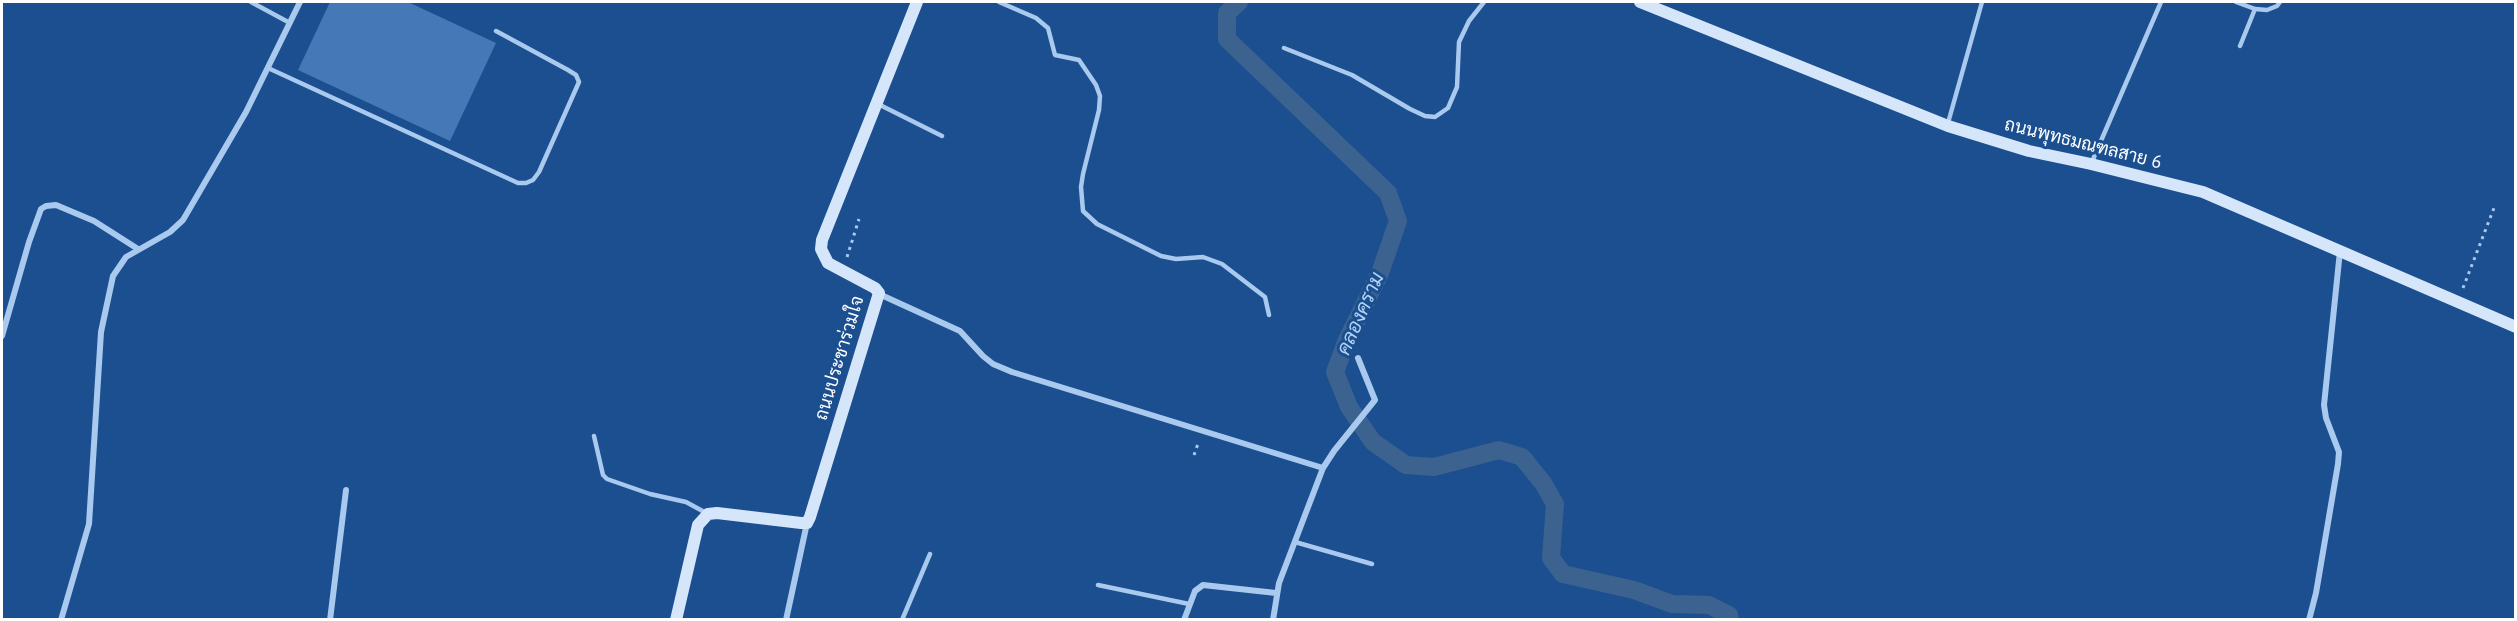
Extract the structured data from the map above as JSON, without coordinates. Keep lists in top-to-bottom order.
{
  "streets": {
    "main road": ["ถนนพุทธมณฑลสาย 6", "ถนนประชาร่วมใจ"]
  },
  "water": ["คลองคราม"]
}
